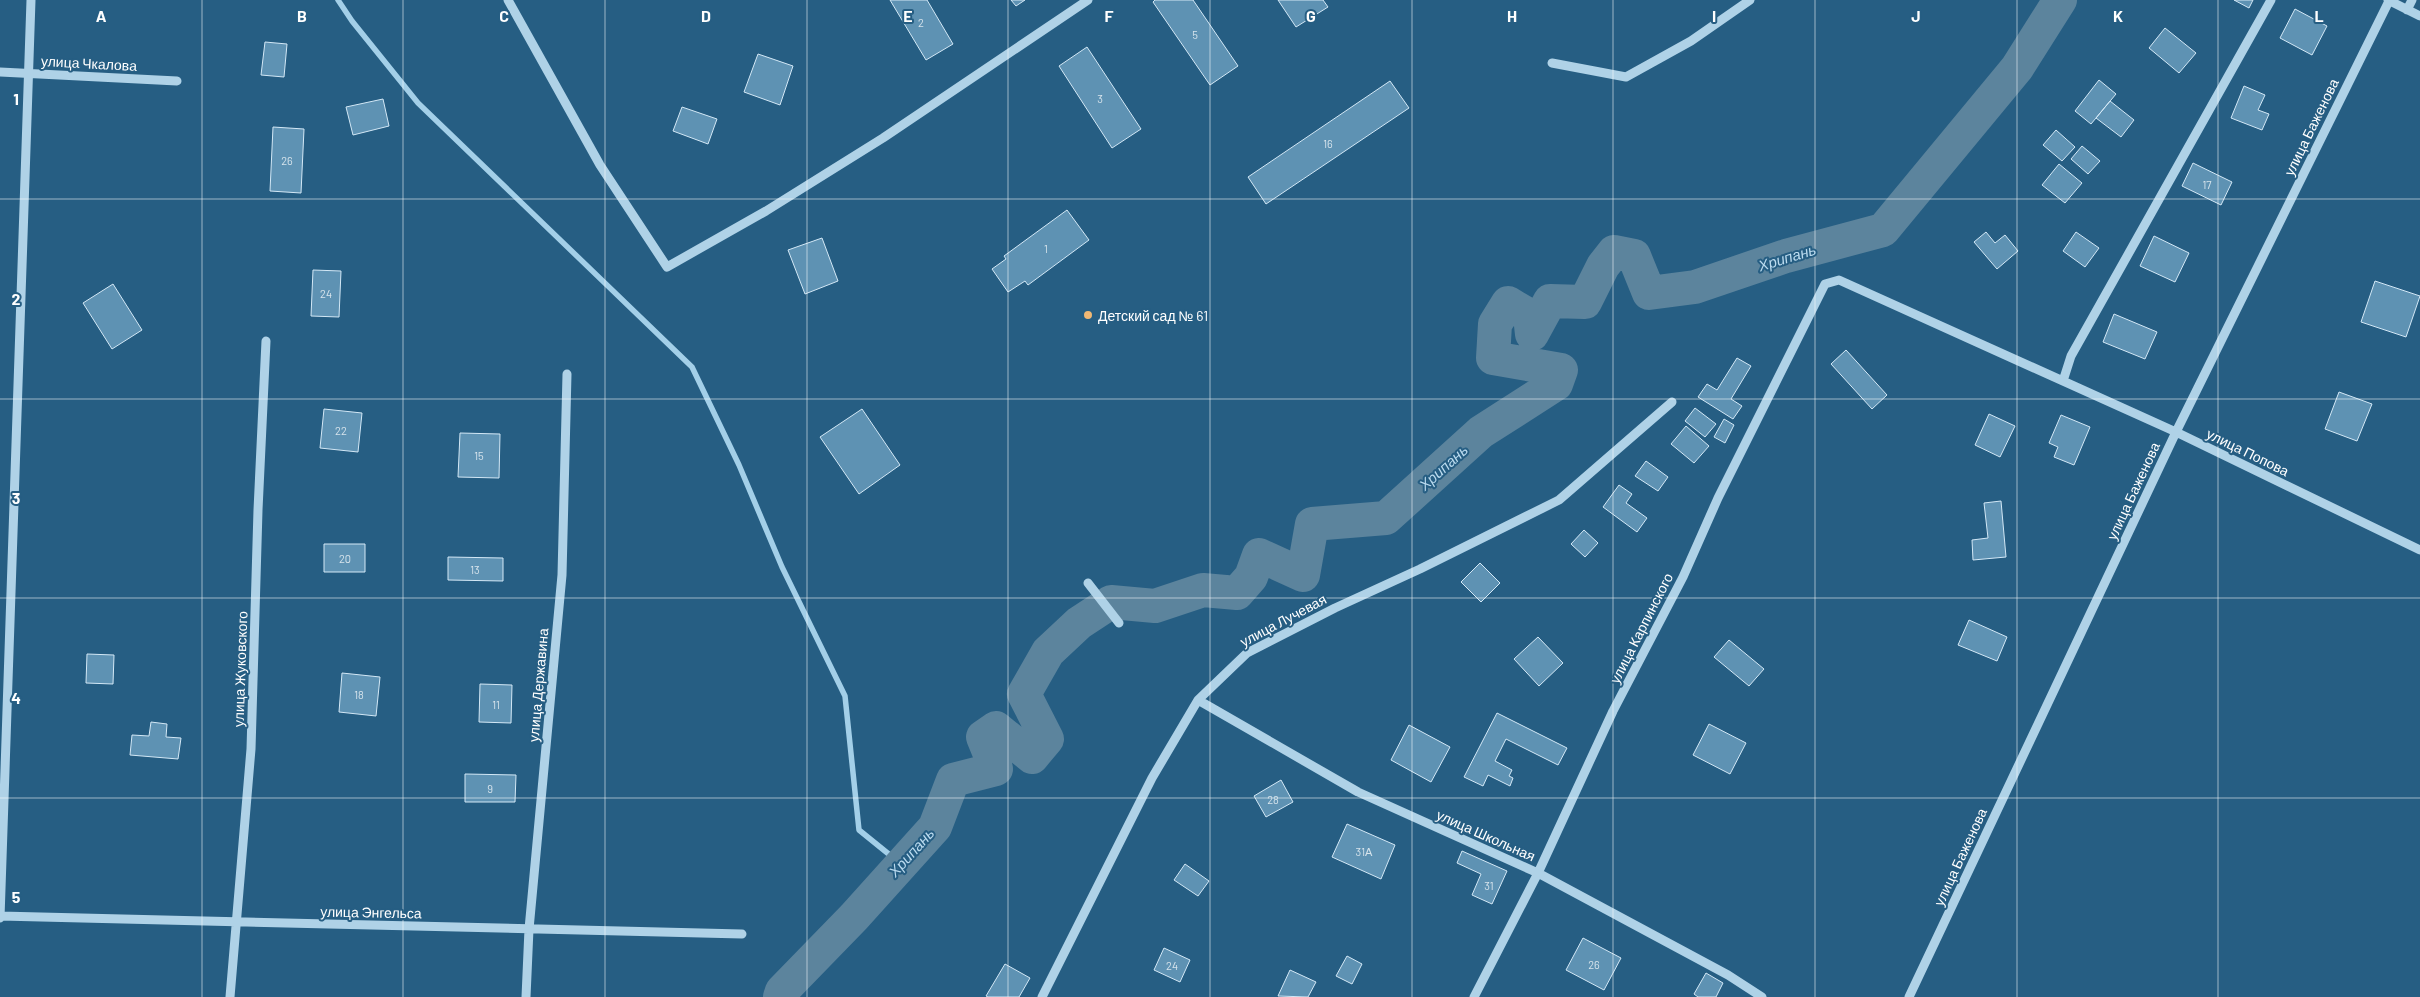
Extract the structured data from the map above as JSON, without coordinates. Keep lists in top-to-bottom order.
{
  "streets": {
    "street": [
      "улица Чкалова",
      "улица Баженова",
      "улица Попова",
      "улица Лучевая",
      "улица Карпинского",
      "улица Жуковского",
      "улица Державина",
      "улица Школьная",
      "улица Энгельса"
    ]
  },
  "crossings": [
    ["улица Баженова", "улица Попова"],
    ["улица Попова", "улица Карпинского"],
    ["улица Лучевая", "улица Школьная"],
    ["улица Карпинского", "улица Школьная"],
    ["улица Жуковского", "улица Энгельса"],
    ["улица Державина", "улица Энгельса"]
  ],
  "water": ["Хрипань"],
  "places": ["Детский сад № 61"],
  "house_numbers": [
    "2",
    "5",
    "3",
    "16",
    "26",
    "17",
    "1",
    "24",
    "22",
    "15",
    "20",
    "13",
    "18",
    "11",
    "9",
    "28",
    "31А",
    "31",
    "26",
    "24"
  ],
  "grid": {
    "columns": [
      "A",
      "B",
      "C",
      "D",
      "E",
      "F",
      "G",
      "H",
      "I",
      "J",
      "K",
      "L"
    ],
    "rows": [
      "1",
      "2",
      "3",
      "4",
      "5"
    ]
  }
}
